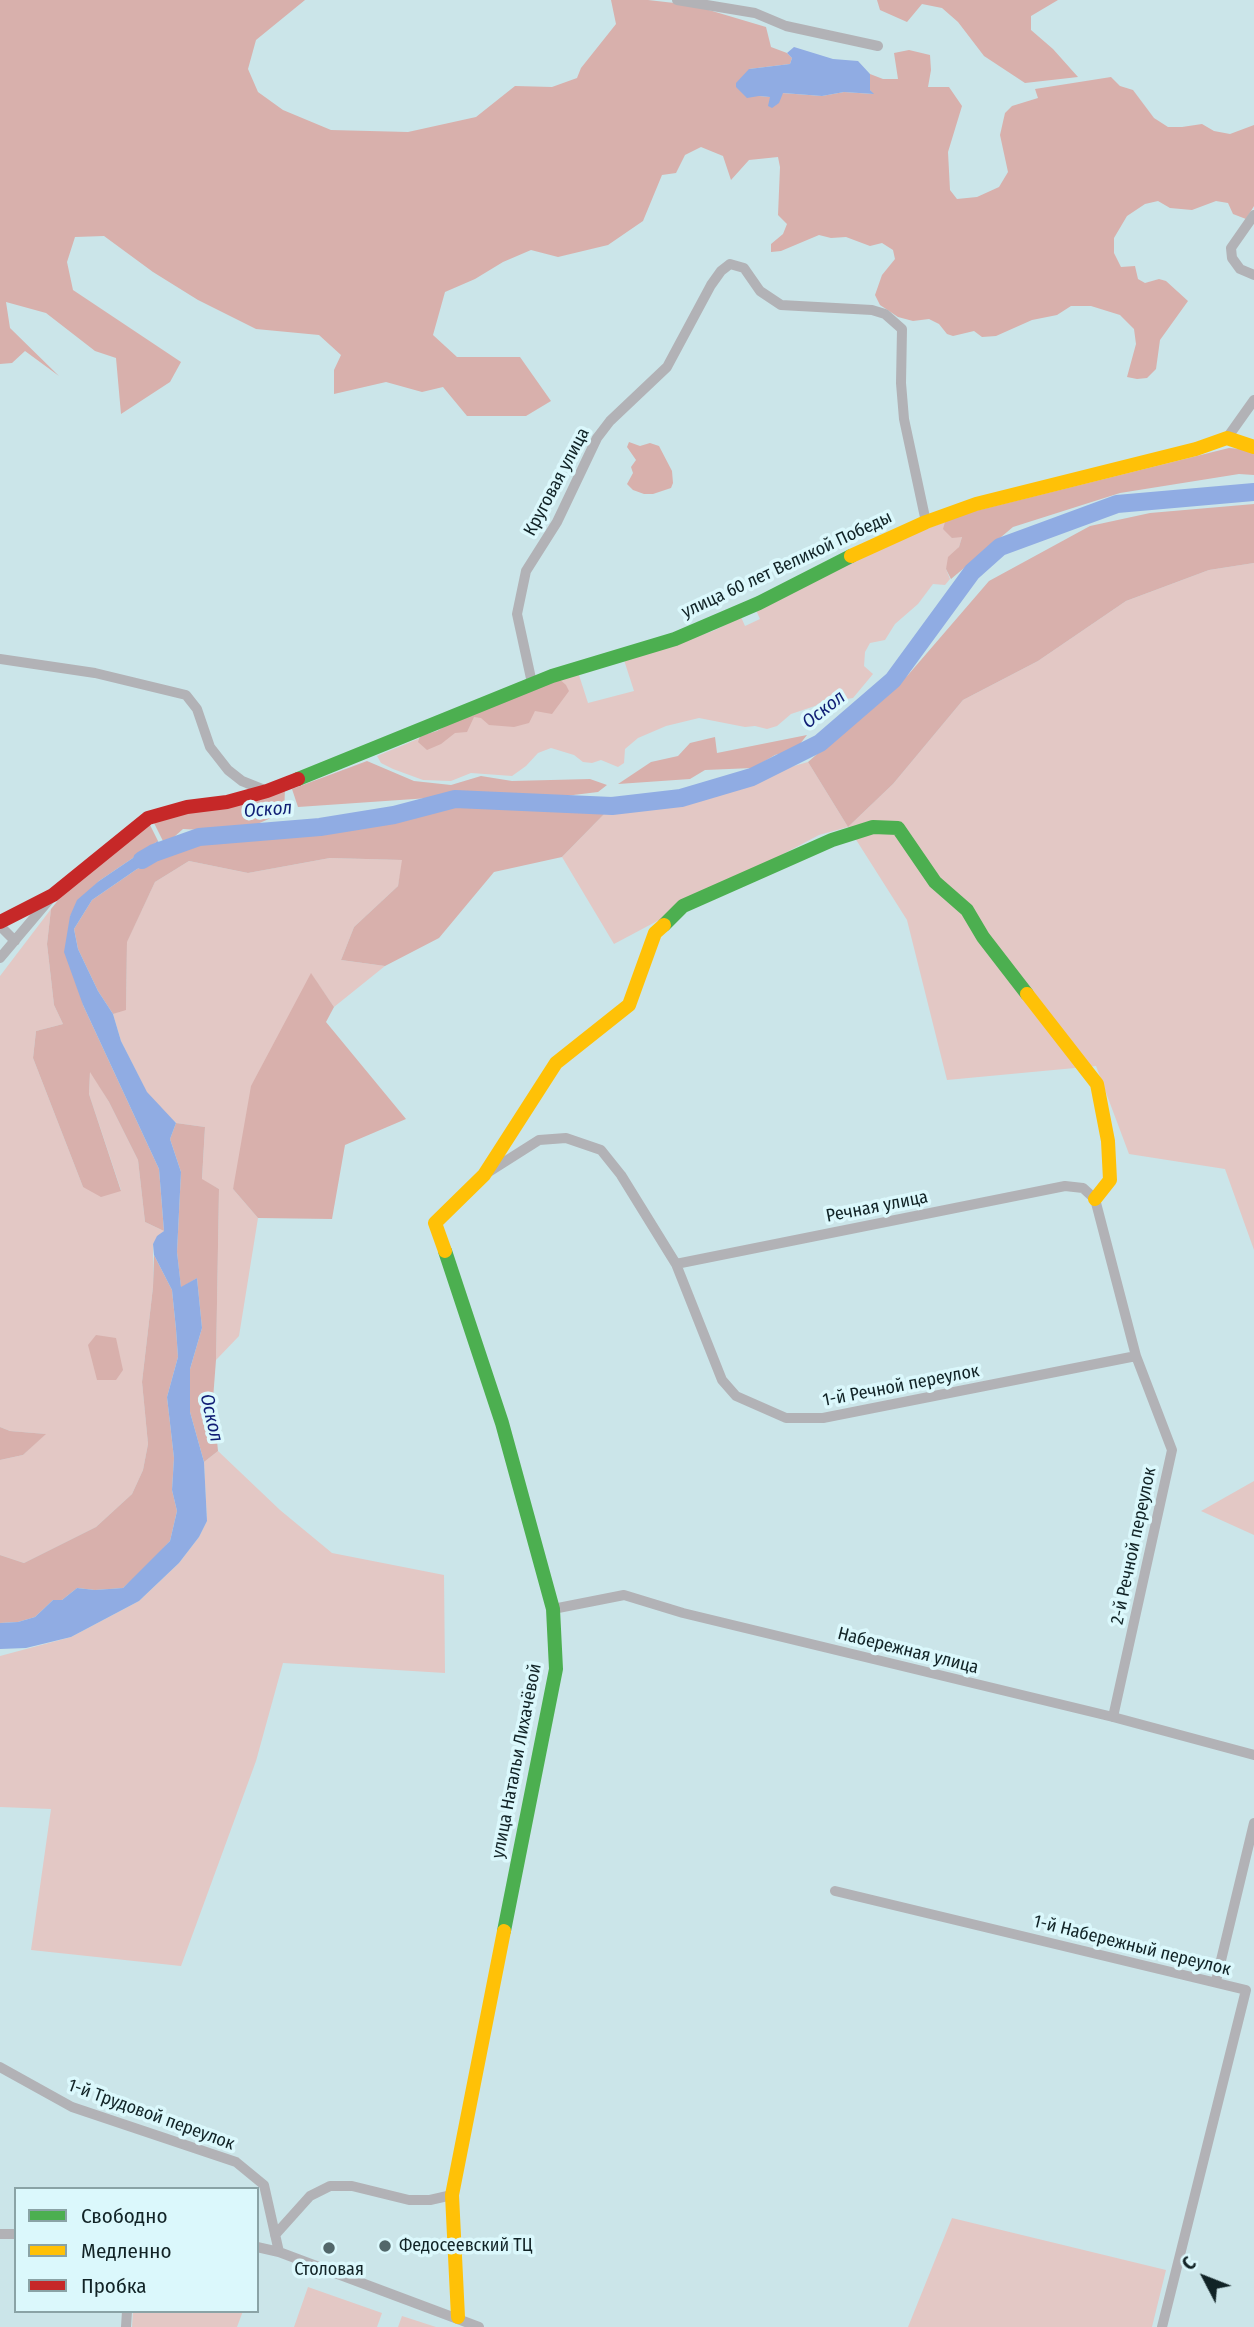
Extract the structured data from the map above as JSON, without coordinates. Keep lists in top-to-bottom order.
{
  "streets": {
    "street": [
      "Круговая улица",
      "улица 60 лет Великой Победы",
      "Речная улица",
      "1-й Речной переулок",
      "2-й Речной переулок",
      "Набережная улица",
      "улица Натальи Лихачёвой",
      "1-й Набережный переулок",
      "1-й Трудовой переулок"
    ]
  },
  "crossings": [
    ["Круговая улица", "улица 60 лет Великой Победы"],
    ["Речная улица", "1-й Речной переулок"],
    ["Речная улица", "2-й Речной переулок"],
    ["1-й Речной переулок", "2-й Речной переулок"],
    ["1-й Речной переулок", "улица Натальи Лихачёвой"],
    ["2-й Речной переулок", "Набережная улица"],
    ["Набережная улица", "улица Натальи Лихачёвой"]
  ],
  "water": ["Оскол"],
  "places": ["Федосеевский ТЦ", "Столовая"],
  "legend": ["Свободно", "Медленно", "Пробка"],
  "north": "top left"
}
